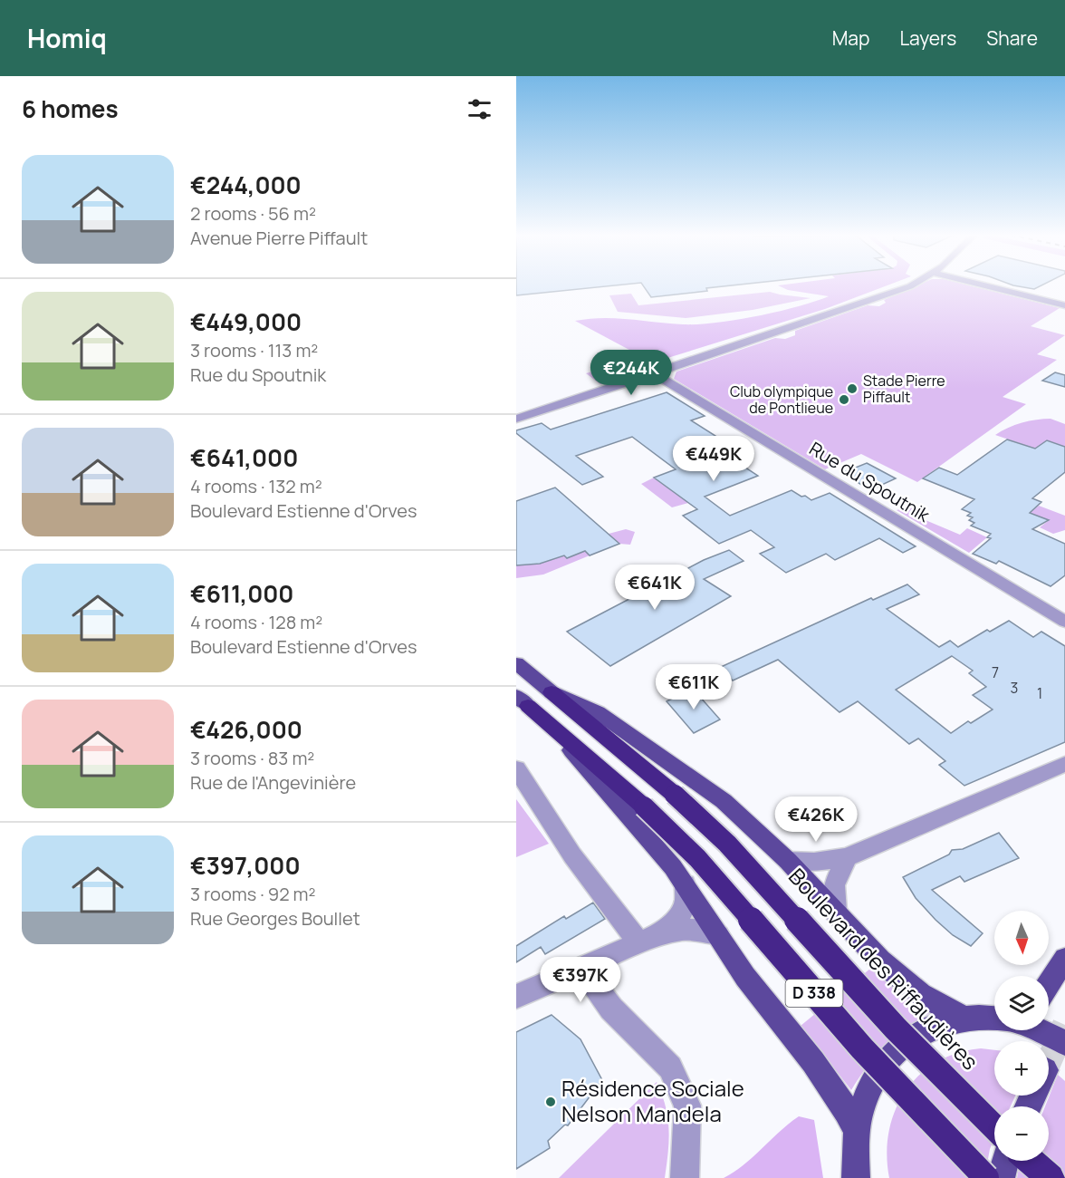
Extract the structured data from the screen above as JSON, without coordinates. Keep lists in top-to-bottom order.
{
  "streets": {
    "highway": ["Boulevard des Riffaudières", "D 338"],
    "street": ["Rue du Spoutnik"]
  },
  "crossings": [
    ["Boulevard des Riffaudières", "D 338"]
  ],
  "places": ["Stade Pierre Piffault", "Club olympique de Pontlieue", "Résidence Sociale Nelson Mandela"],
  "house_numbers": ["7", "3", "1"],
  "north": "bottom",
  "page": {
    "header": "Homiq",
    "nav": ["Map", "Layers", "Share"],
    "heading": "6 homes",
    "list": [
      {
        "name": "€244,000",
        "note": "2 rooms · 56 m² · Avenue Pierre Piffault"
      },
      {
        "name": "€449,000",
        "note": "3 rooms · 113 m² · Rue du Spoutnik"
      },
      {
        "name": "€641,000",
        "note": "4 rooms · 132 m² · Boulevard Estienne d'Orves"
      },
      {
        "name": "€611,000",
        "note": "4 rooms · 128 m² · Boulevard Estienne d'Orves"
      },
      {
        "name": "€426,000",
        "note": "3 rooms · 83 m² · Rue de l'Angevinière"
      },
      {
        "name": "€397,000",
        "note": "3 rooms · 92 m² · Rue Georges Boullet"
      }
    ],
    "price": [
      "€244K",
      "€449K",
      "€641K",
      "€611K",
      "€426K",
      "€397K"
    ],
    "map_buttons": ["+", "−"]
  }
}
